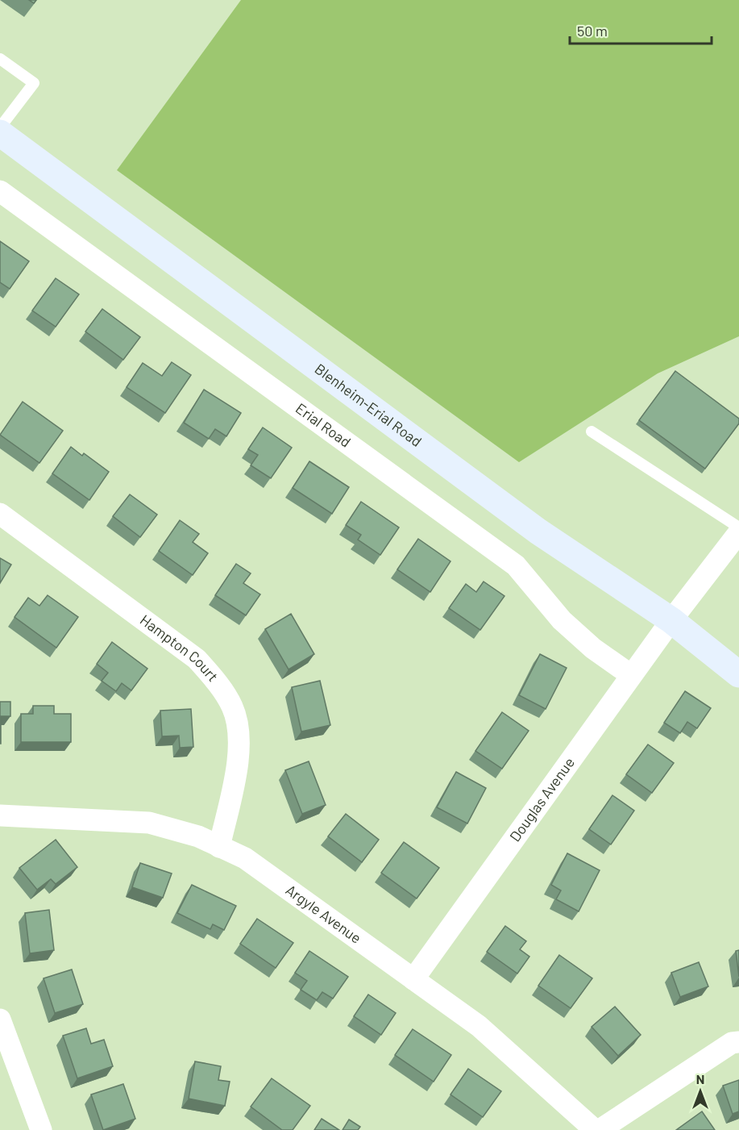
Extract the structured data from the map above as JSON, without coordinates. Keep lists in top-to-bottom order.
{
  "streets": {
    "main road": ["Blenheim-Erial Road"],
    "street": [
      "Erial Road",
      "Hampton Court",
      "Douglas Avenue",
      "Argyle Avenue"
    ]
  },
  "crossings": [
    ["Blenheim-Erial Road", "Douglas Avenue"],
    ["Erial Road", "Douglas Avenue"],
    ["Hampton Court", "Argyle Avenue"],
    ["Douglas Avenue", "Argyle Avenue"]
  ],
  "scale_bar": "50 m",
  "north": "top"
}
